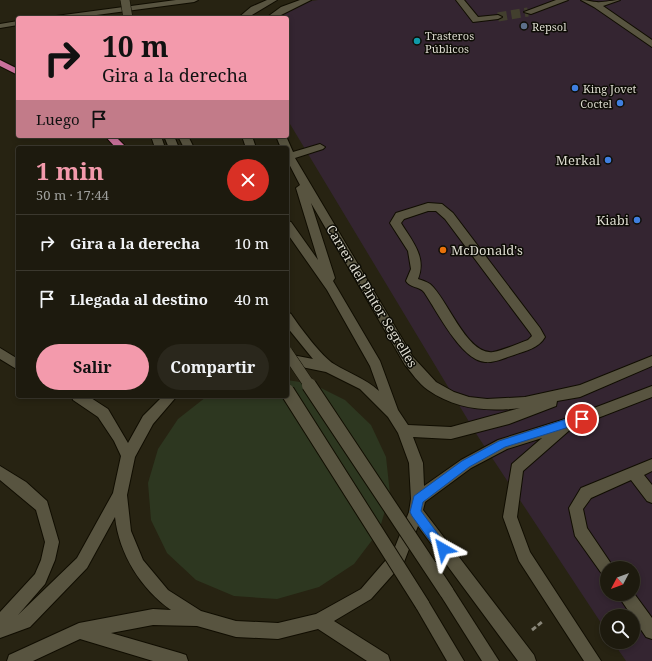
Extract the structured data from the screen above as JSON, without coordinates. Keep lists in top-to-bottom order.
{
  "streets": {
    "street": ["Carrer del Pintor Segrelles"]
  },
  "places": [
    "Repsol",
    "Trasteros Públicos",
    "King Jovet",
    "Coctel",
    "Merkal",
    "Kiabi",
    "McDonald's"
  ],
  "north": "bottom left",
  "page": {
    "turn": ["10 m", "Gira a la derecha"],
    "then": "Luego",
    "heading": ["1 min", "50 m · 17:44"],
    "list": [
      {
        "name": "Gira a la derecha",
        "value": "10 m"
      },
      {
        "name": "Llegada al destino",
        "value": "40 m"
      }
    ],
    "buttons": ["Salir", "Compartir"]
  }
}
